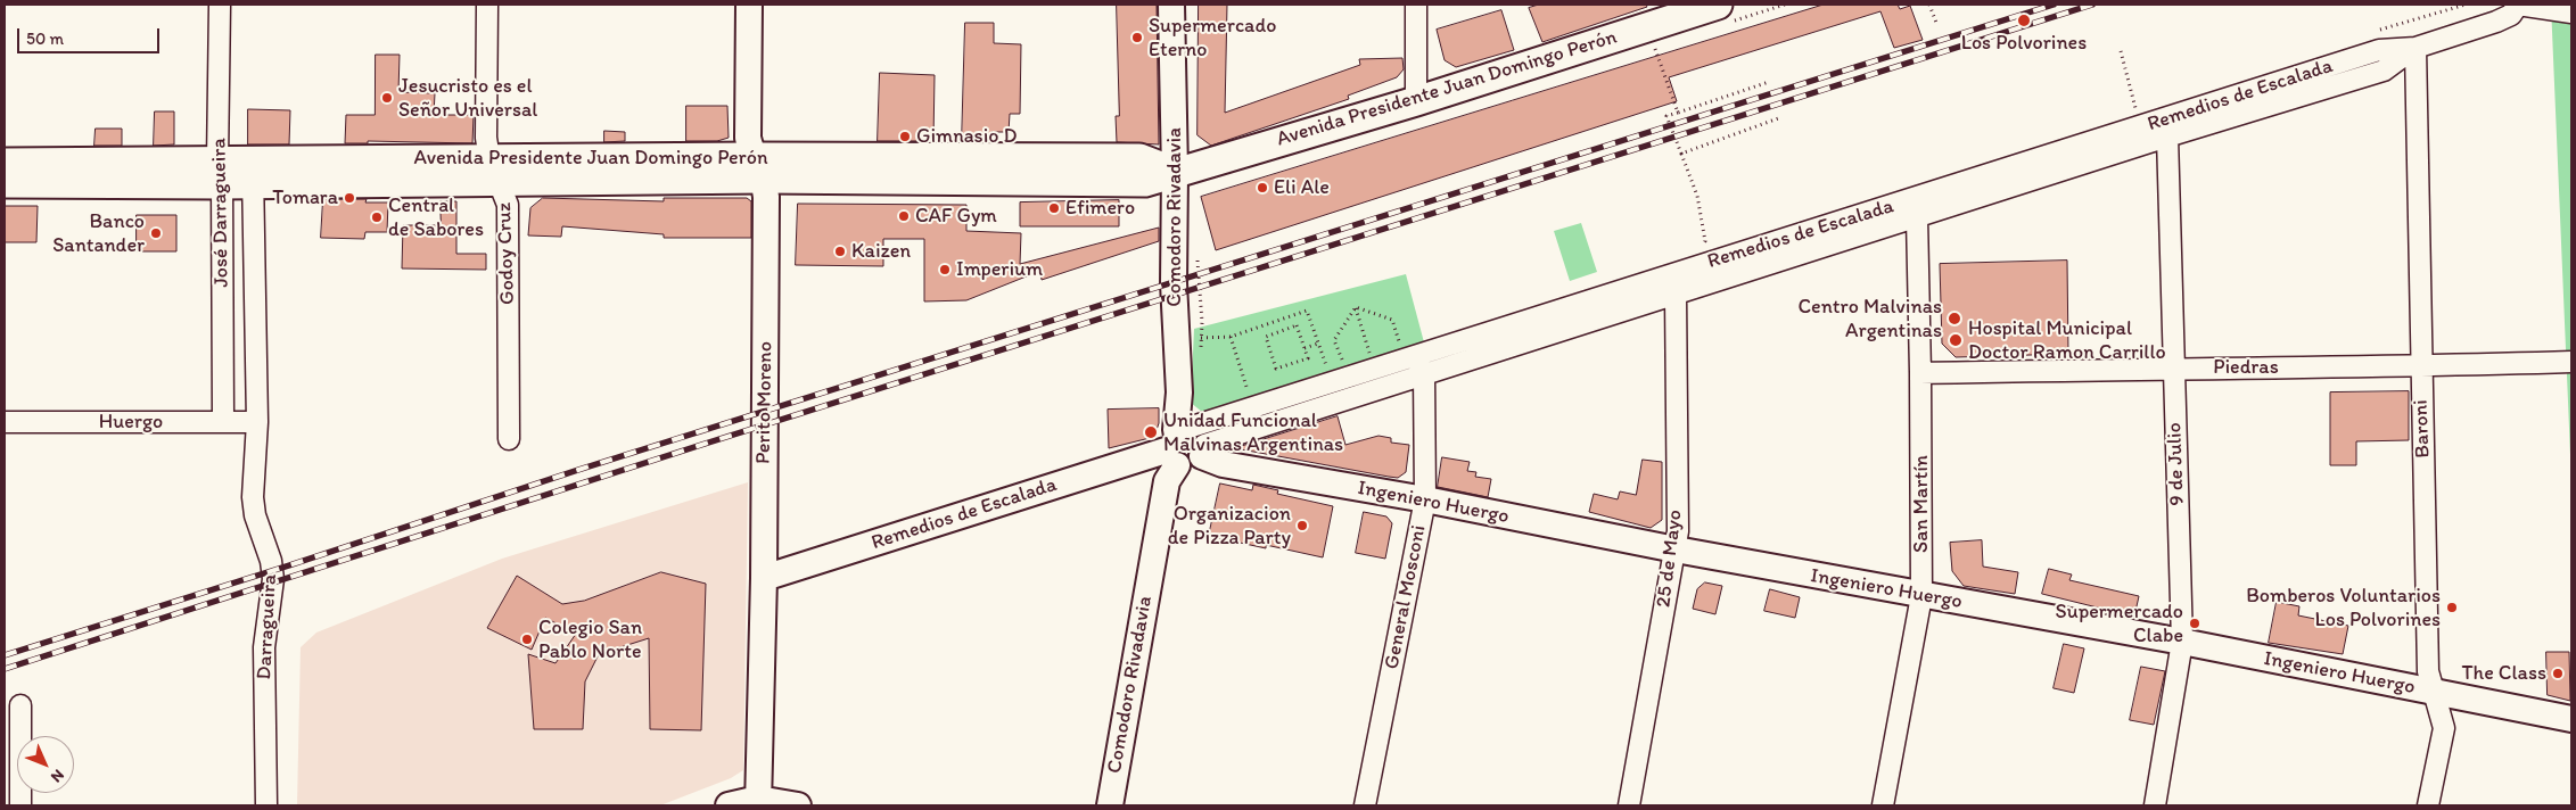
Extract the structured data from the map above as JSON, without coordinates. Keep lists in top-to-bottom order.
{
  "streets": {
    "main road": ["Avenida Presidente Juan Domingo Perón"],
    "street": [
      "Remedios de Escalada",
      "José Darragueira",
      "Comodoro Rivadavia",
      "Godoy Cruz",
      "Piedras",
      "Perito Moreno",
      "Huergo",
      "Baroni",
      "9 de Julio",
      "Ingeniero Huergo",
      "San Martín",
      "25 de Mayo",
      "General Mosconi",
      "Darragueira"
    ]
  },
  "crossings": [
    ["Avenida Presidente Juan Domingo Perón", "José Darragueira"],
    ["Avenida Presidente Juan Domingo Perón", "Comodoro Rivadavia"],
    ["Avenida Presidente Juan Domingo Perón", "Godoy Cruz"],
    ["Avenida Presidente Juan Domingo Perón", "Perito Moreno"],
    ["Remedios de Escalada", "Comodoro Rivadavia"],
    ["Remedios de Escalada", "Perito Moreno"],
    ["Remedios de Escalada", "Baroni"],
    ["Remedios de Escalada", "9 de Julio"],
    ["Remedios de Escalada", "Ingeniero Huergo"],
    ["Remedios de Escalada", "San Martín"],
    ["Remedios de Escalada", "25 de Mayo"],
    ["Remedios de Escalada", "General Mosconi"],
    ["José Darragueira", "Huergo"],
    ["José Darragueira", "Darragueira"],
    ["Comodoro Rivadavia", "Ingeniero Huergo"],
    ["Piedras", "Baroni"],
    ["Piedras", "9 de Julio"],
    ["Piedras", "San Martín"],
    ["Huergo", "Darragueira"],
    ["Baroni", "Ingeniero Huergo"],
    ["9 de Julio", "Ingeniero Huergo"],
    ["Ingeniero Huergo", "San Martín"],
    ["Ingeniero Huergo", "25 de Mayo"],
    ["Ingeniero Huergo", "General Mosconi"]
  ],
  "places": [
    "Los Polvorines",
    "Supermercado Eterno",
    "Jesucristo es el Señor Universal",
    "Gimnasio D",
    "Eli Ale",
    "Tomara",
    "Efimero",
    "CAF Gym",
    "Central de Sabores",
    "Banco Santander",
    "Kaizen",
    "Imperium",
    "Centro Malvinas Argentinas",
    "Hospital Municipal Doctor Ramon Carrillo",
    "Unidad Funcional Malvinas Argentinas",
    "Organizacion de Pizza Party",
    "Bomberos Voluntarios Los Polvorines",
    "Supermercado Clabe",
    "Colegio San Pablo Norte",
    "The Class"
  ],
  "scale_bar": "50 m",
  "north": "bottom right"
}
